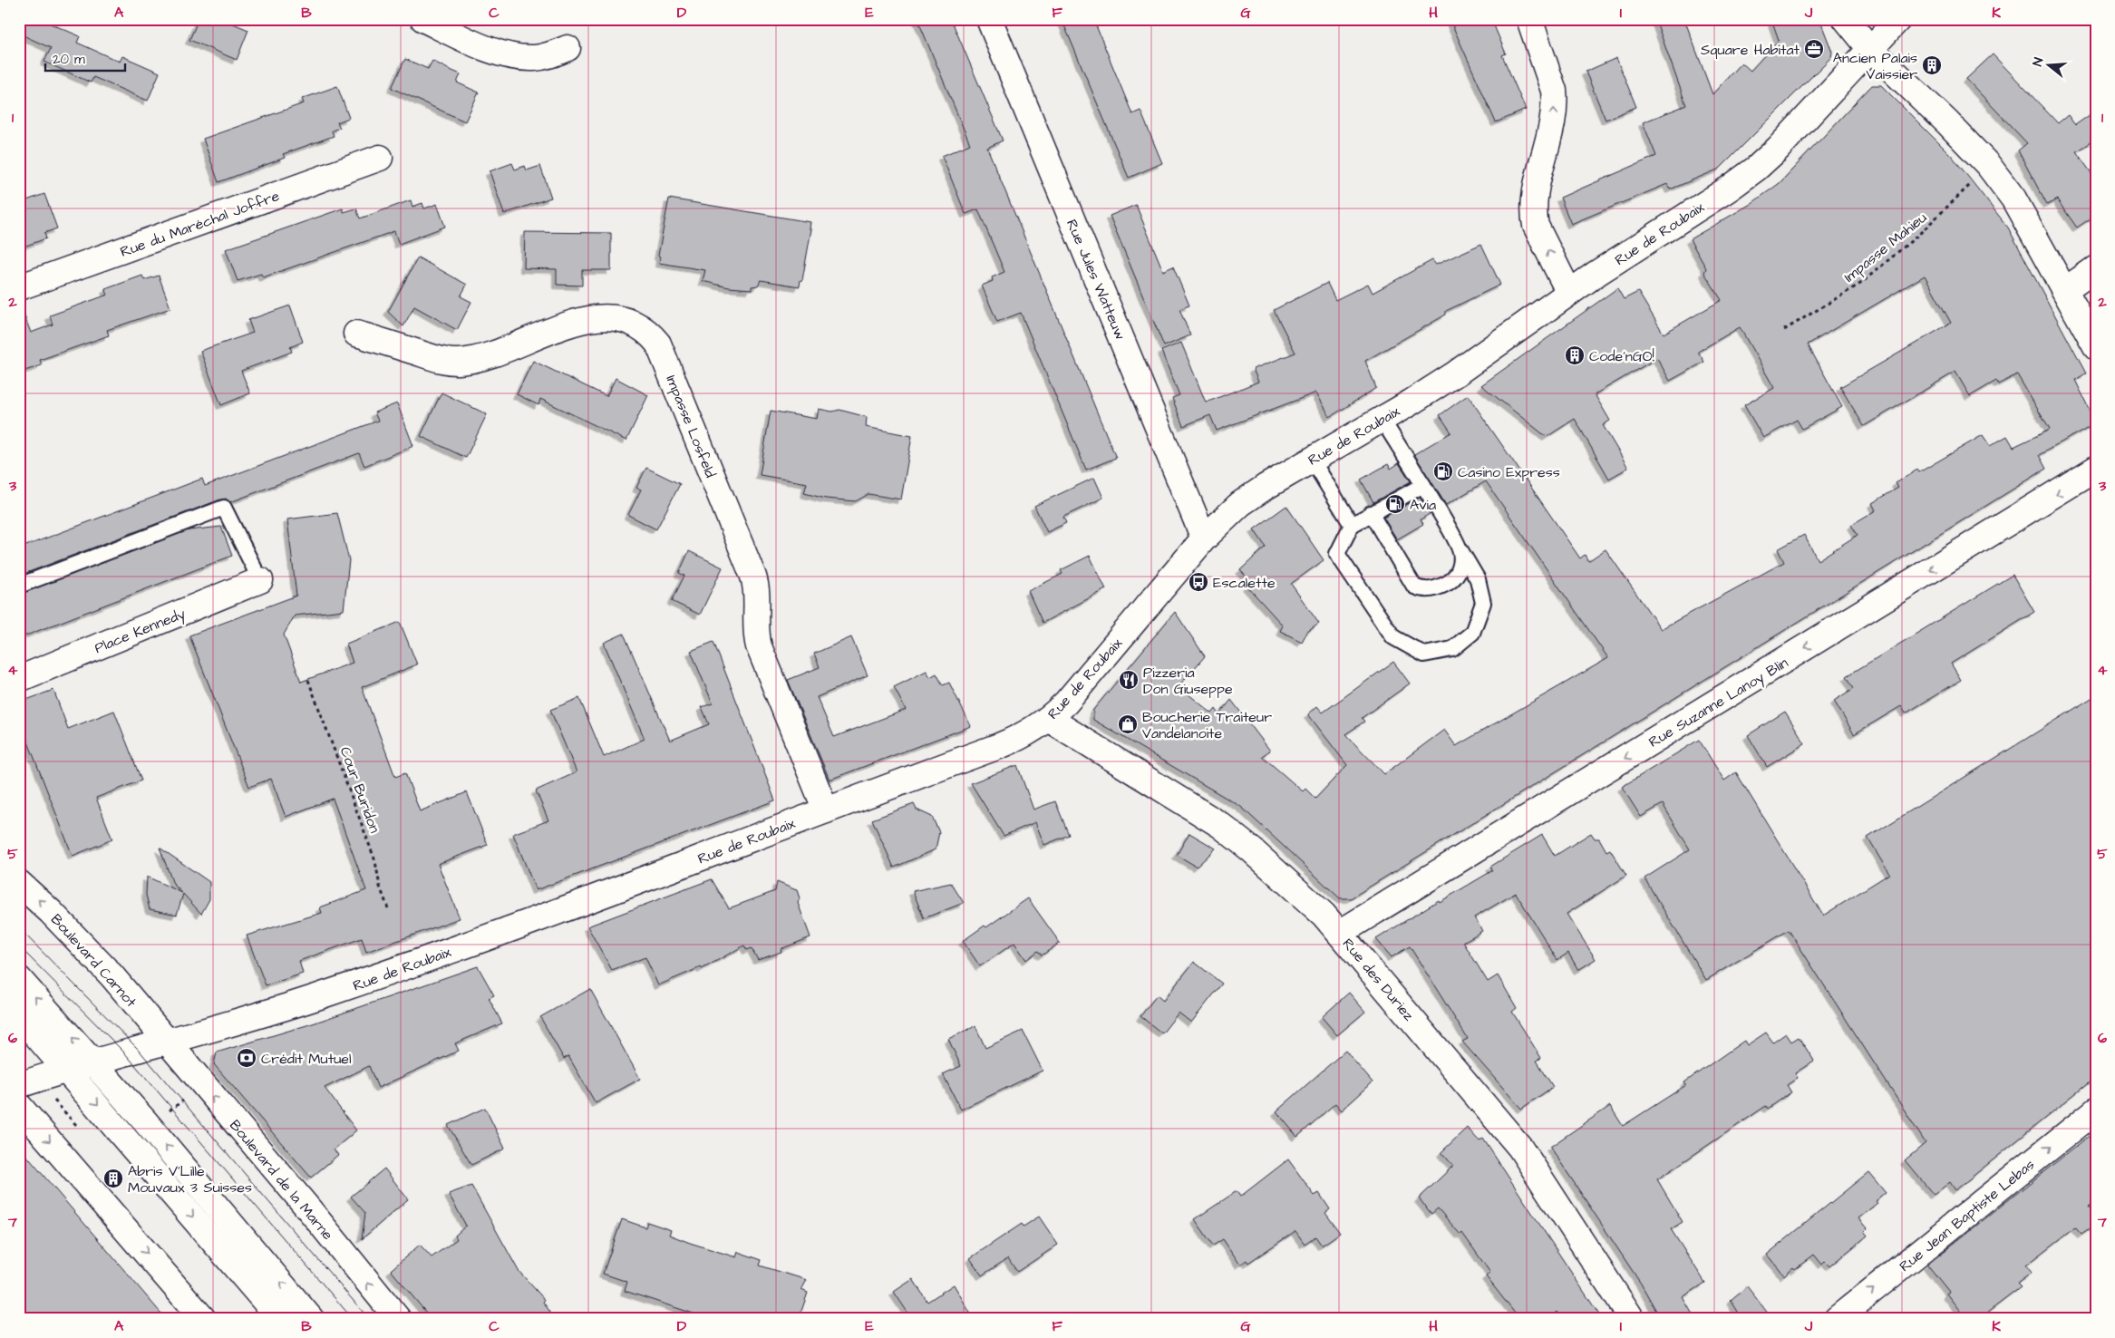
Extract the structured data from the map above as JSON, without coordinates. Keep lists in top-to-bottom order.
{
  "streets": {
    "street": [
      "Rue du Maréchal Joffre",
      "Rue de Roubaix",
      "Rue Jules Watteuw",
      "Impasse Losfeld",
      "Place Kennedy",
      "Rue Suzanne Lanoy Blin",
      "Boulevard Carnot",
      "Rue des Duriez",
      "Boulevard de la Marne",
      "Rue Jean Baptiste Lebas"
    ],
    "path": ["Impasse Mahieu", "Cour Buridon"]
  },
  "crossings": [
    ["Rue de Roubaix", "Rue Jules Watteuw"],
    ["Rue de Roubaix", "Impasse Losfeld"],
    ["Rue de Roubaix", "Boulevard Carnot"],
    ["Rue de Roubaix", "Rue des Duriez"],
    ["Rue de Roubaix", "Boulevard de la Marne"],
    ["Rue Suzanne Lanoy Blin", "Rue des Duriez"],
    ["Boulevard Carnot", "Boulevard de la Marne"]
  ],
  "one_way": ["Rue Suzanne Lanoy Blin", "Rue Jean Baptiste Lebas"],
  "places": {
    "office": ["Square Habitat"],
    "building": ["Ancien Palais Vaissier", "Code'nGO!", "Abris V'Lille Mouvaux 3 Suisses"],
    "fuel station": ["Casino Express", "Avia"],
    "bus stop": ["Escalette"],
    "restaurant": ["Pizzeria Don Giuseppe"],
    "shop": ["Boucherie Traiteur Vandelanoite"],
    "bank": ["Crédit Mutuel"]
  },
  "scale_bar": "20 m",
  "north": "left",
  "grid": {
    "columns": [
      "A",
      "B",
      "C",
      "D",
      "E",
      "F",
      "G",
      "H",
      "I",
      "J",
      "K"
    ],
    "rows": [
      "1",
      "2",
      "3",
      "4",
      "5",
      "6",
      "7"
    ]
  }
}
